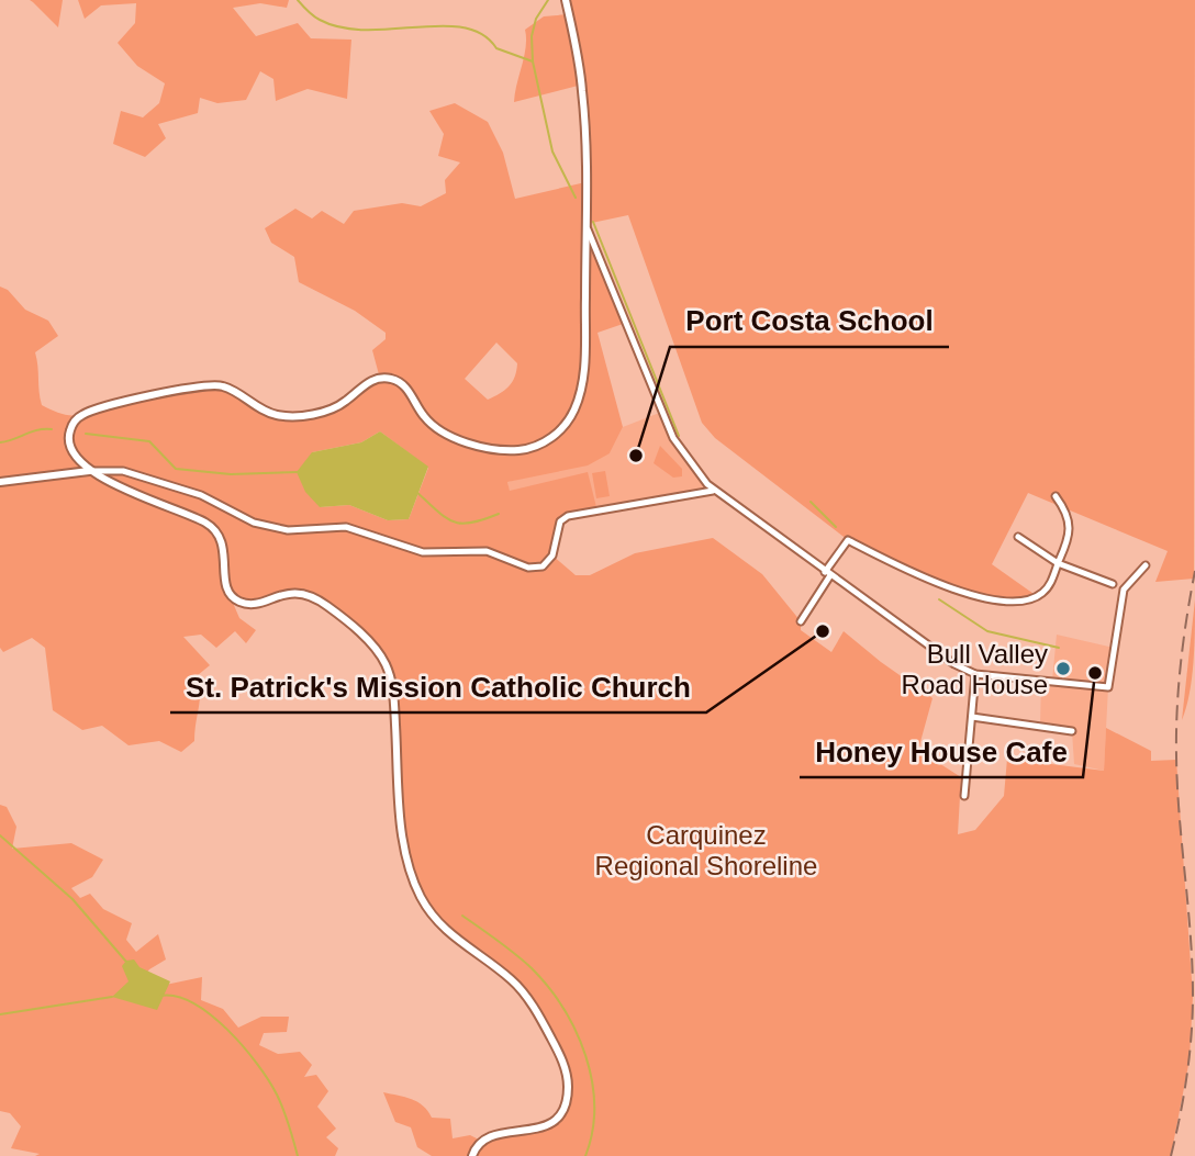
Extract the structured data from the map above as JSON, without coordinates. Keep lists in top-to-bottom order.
{
  "parks": ["Carquinez Regional Shoreline"],
  "places": [
    "Port Costa School",
    "St. Patrick's Mission Catholic Church",
    "Bull Valley Road House",
    "Honey House Cafe"
  ]
}
